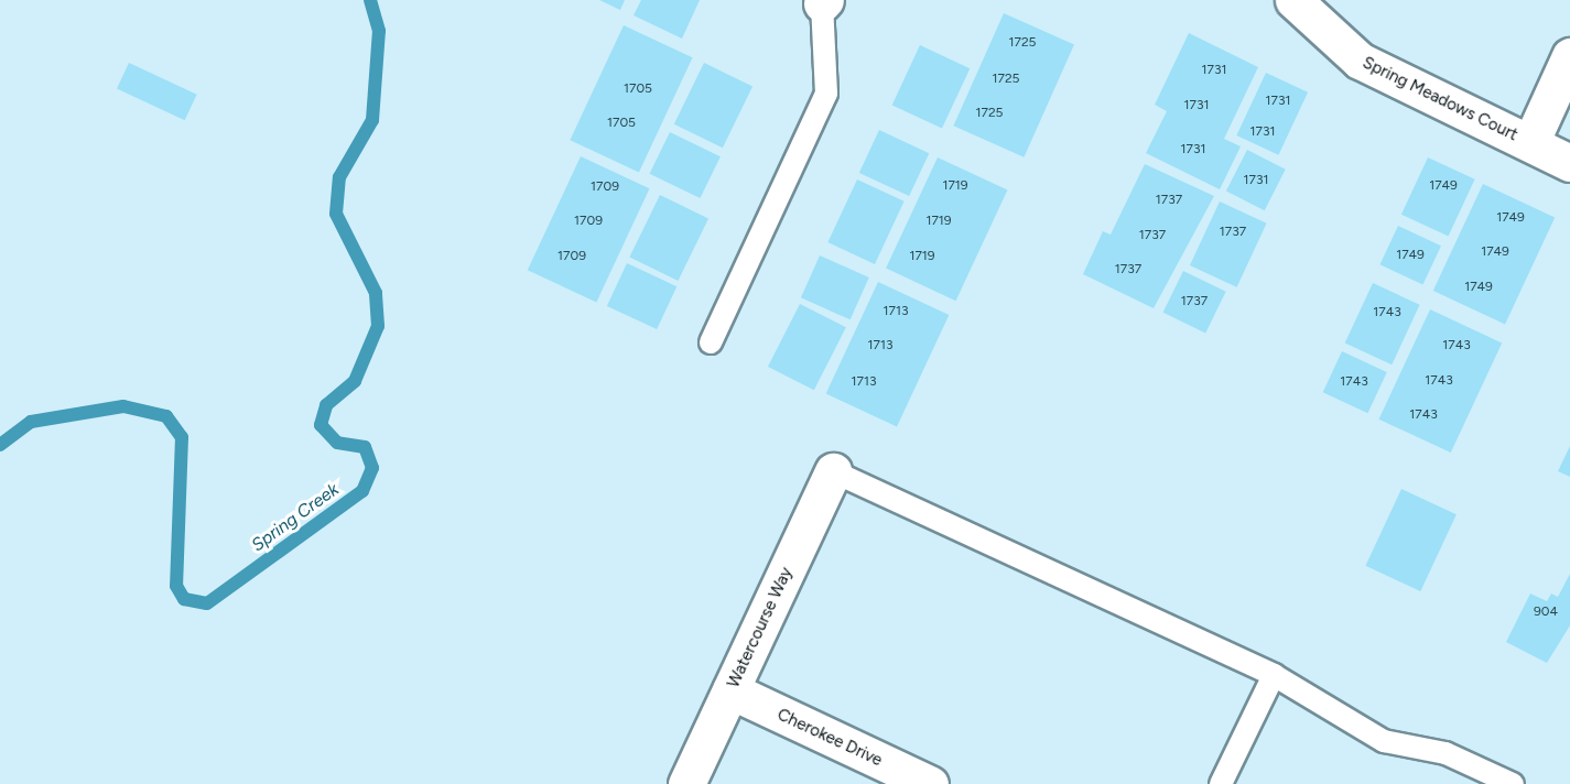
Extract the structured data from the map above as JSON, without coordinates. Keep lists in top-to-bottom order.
{
  "streets": {
    "street": ["Spring Meadows Court", "Watercourse Way", "Cherokee Drive"]
  },
  "crossings": [
    ["Watercourse Way", "Cherokee Drive"]
  ],
  "water": ["Spring Creek"],
  "house_numbers": [
    "1725",
    "1731",
    "1725",
    "1705",
    "1731",
    "1731",
    "1725",
    "1705",
    "1731",
    "1731",
    "1731",
    "1719",
    "1749",
    "1709",
    "1737",
    "1749",
    "1709",
    "1719",
    "1737",
    "1737",
    "1749",
    "1749",
    "1709",
    "1719",
    "1737",
    "1749",
    "1737",
    "1713",
    "1743",
    "1713",
    "1743",
    "1743",
    "1713",
    "1743",
    "1743",
    "904"
  ]
}
